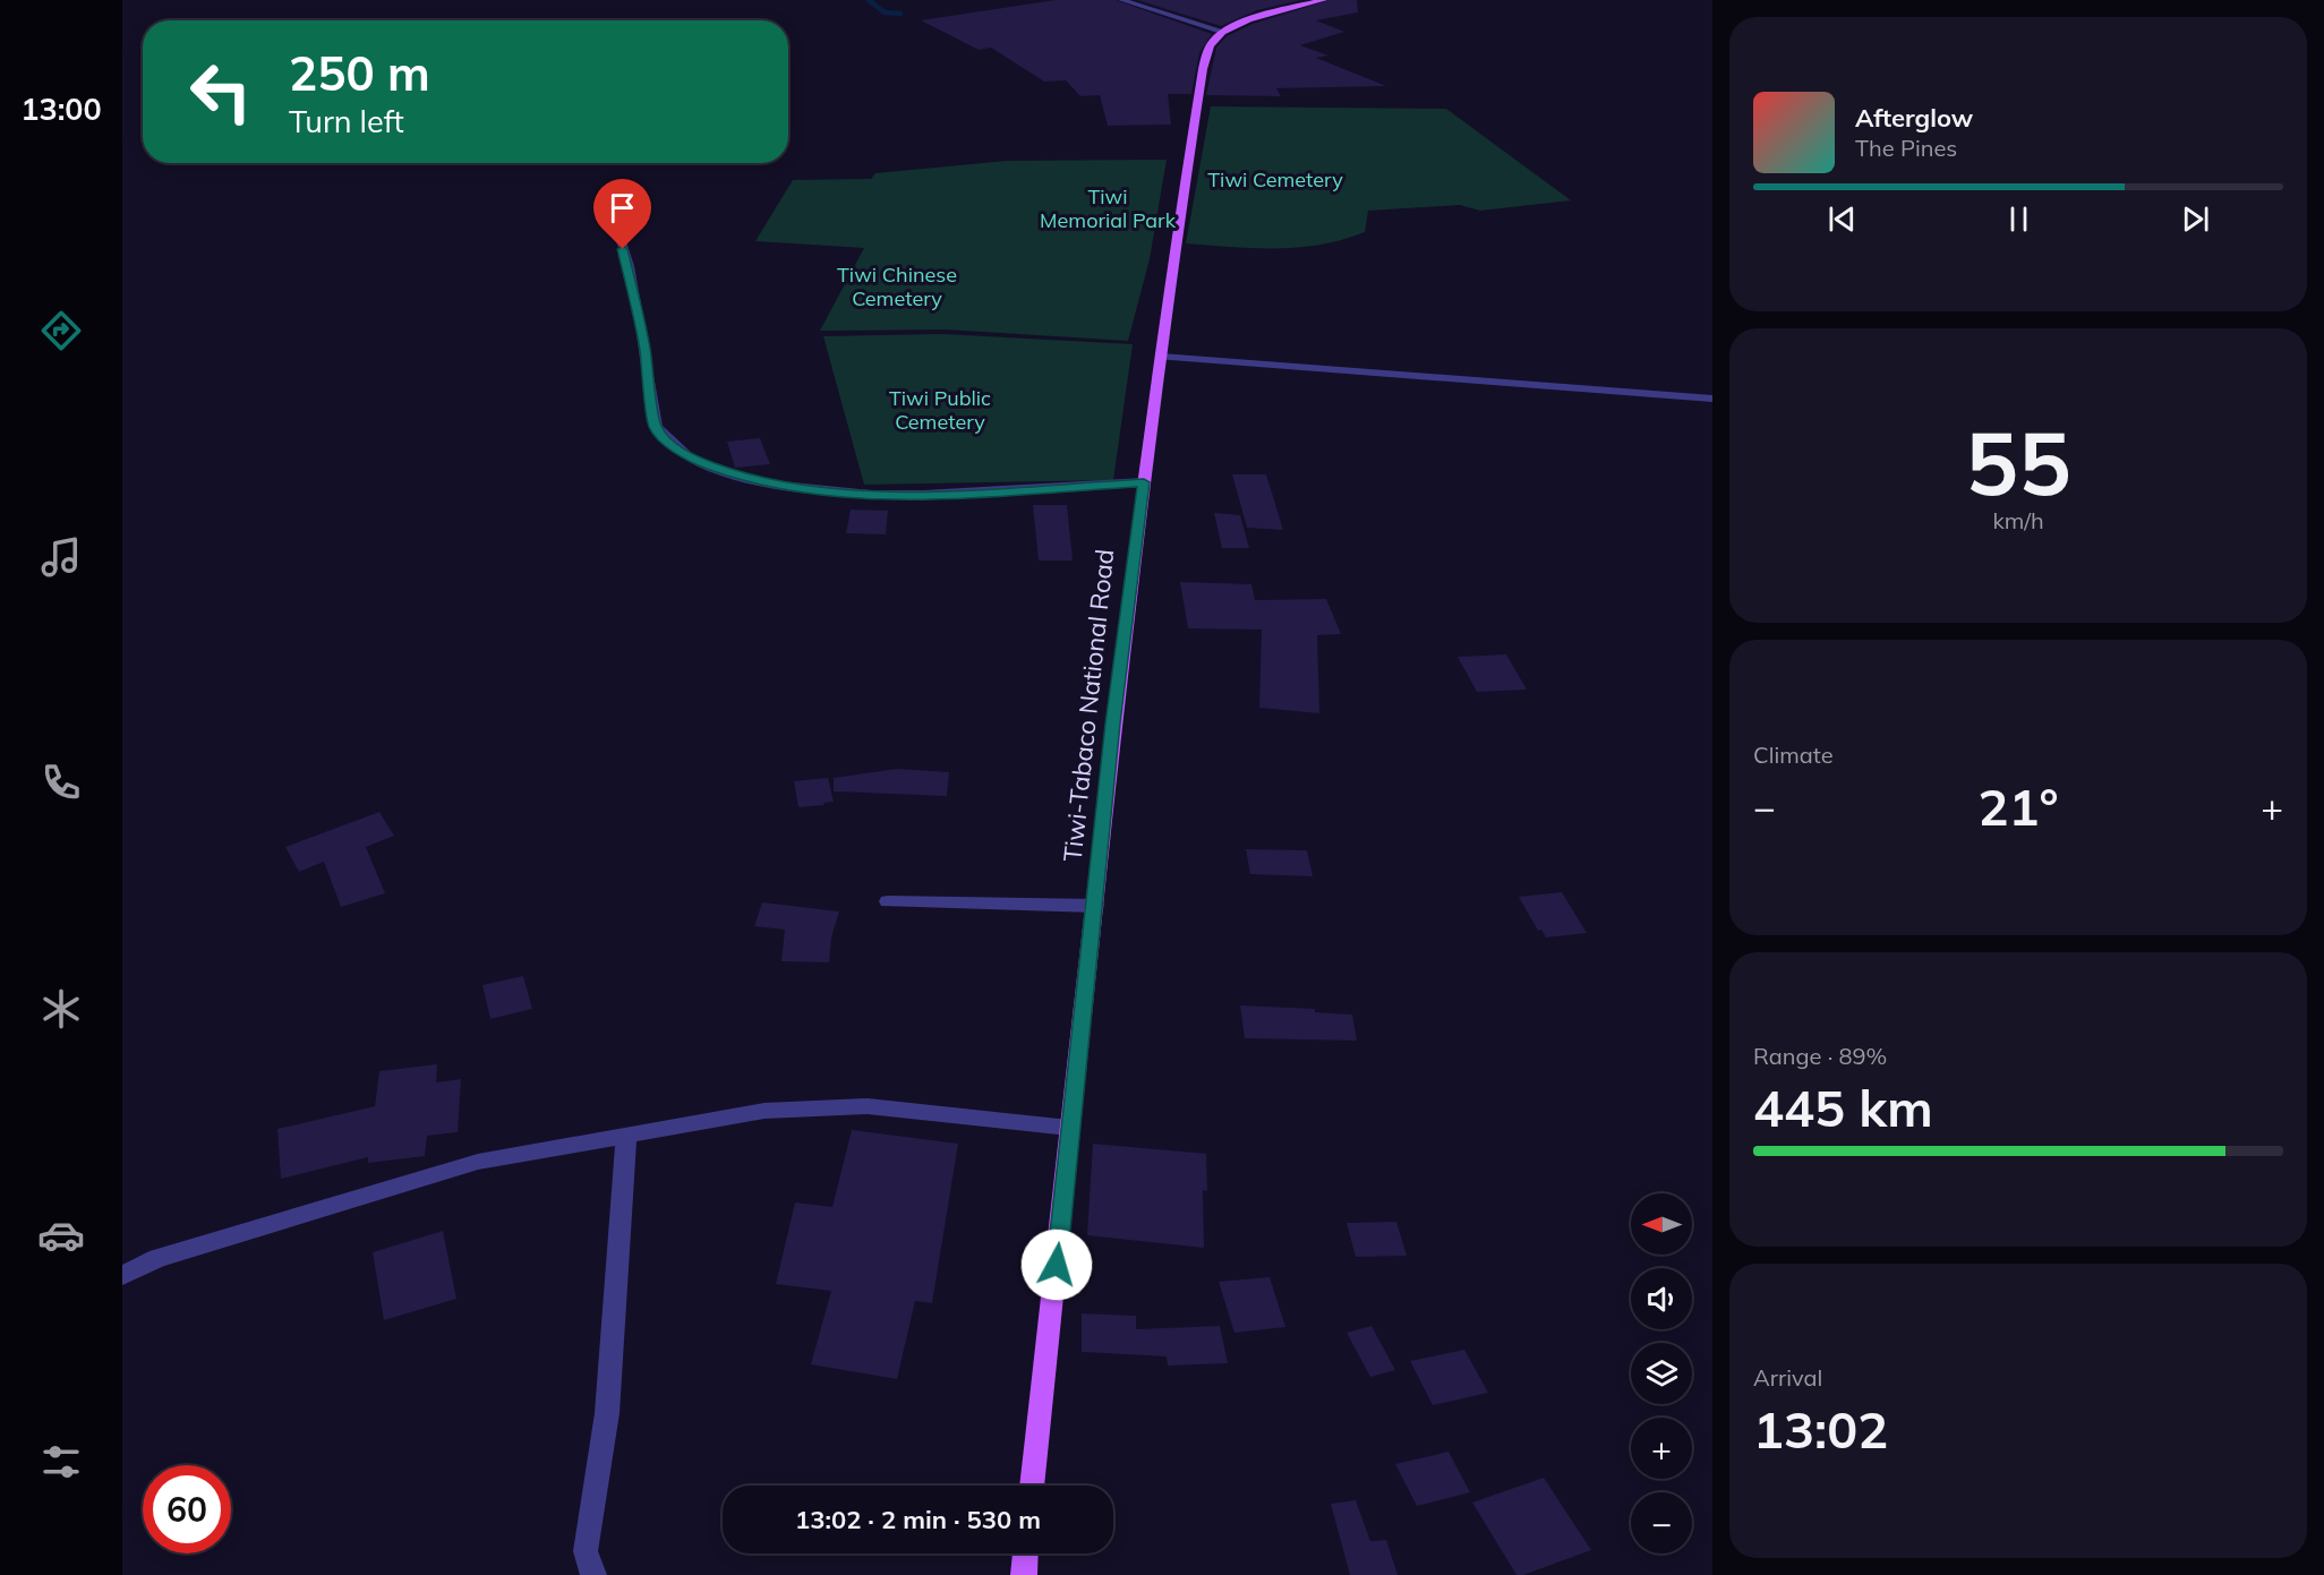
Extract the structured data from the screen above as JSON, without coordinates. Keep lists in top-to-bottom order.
{
  "streets": {
    "main road": ["Tiwi-Tabaco National Road"]
  },
  "parks": [
    "Tiwi Cemetery",
    "Tiwi Memorial Park",
    "Tiwi Chinese Cemetery",
    "Tiwi Public Cemetery"
  ],
  "north": "left",
  "page": {
    "tabs": "13:00",
    "turn": ["250 m", "Turn left"],
    "song": ["Afterglow", "The Pines"],
    "tile": [
      ["55", "km/h"],
      "Climate",
      ["Range · 89%", "445 km"],
      ["Arrival", "13:02"]
    ],
    "heat": ["−", "21°", "+"],
    "map_buttons": ["+", "−"],
    "limit": "60",
    "trip": "13:02 · 2 min · 530 m"
  }
}
